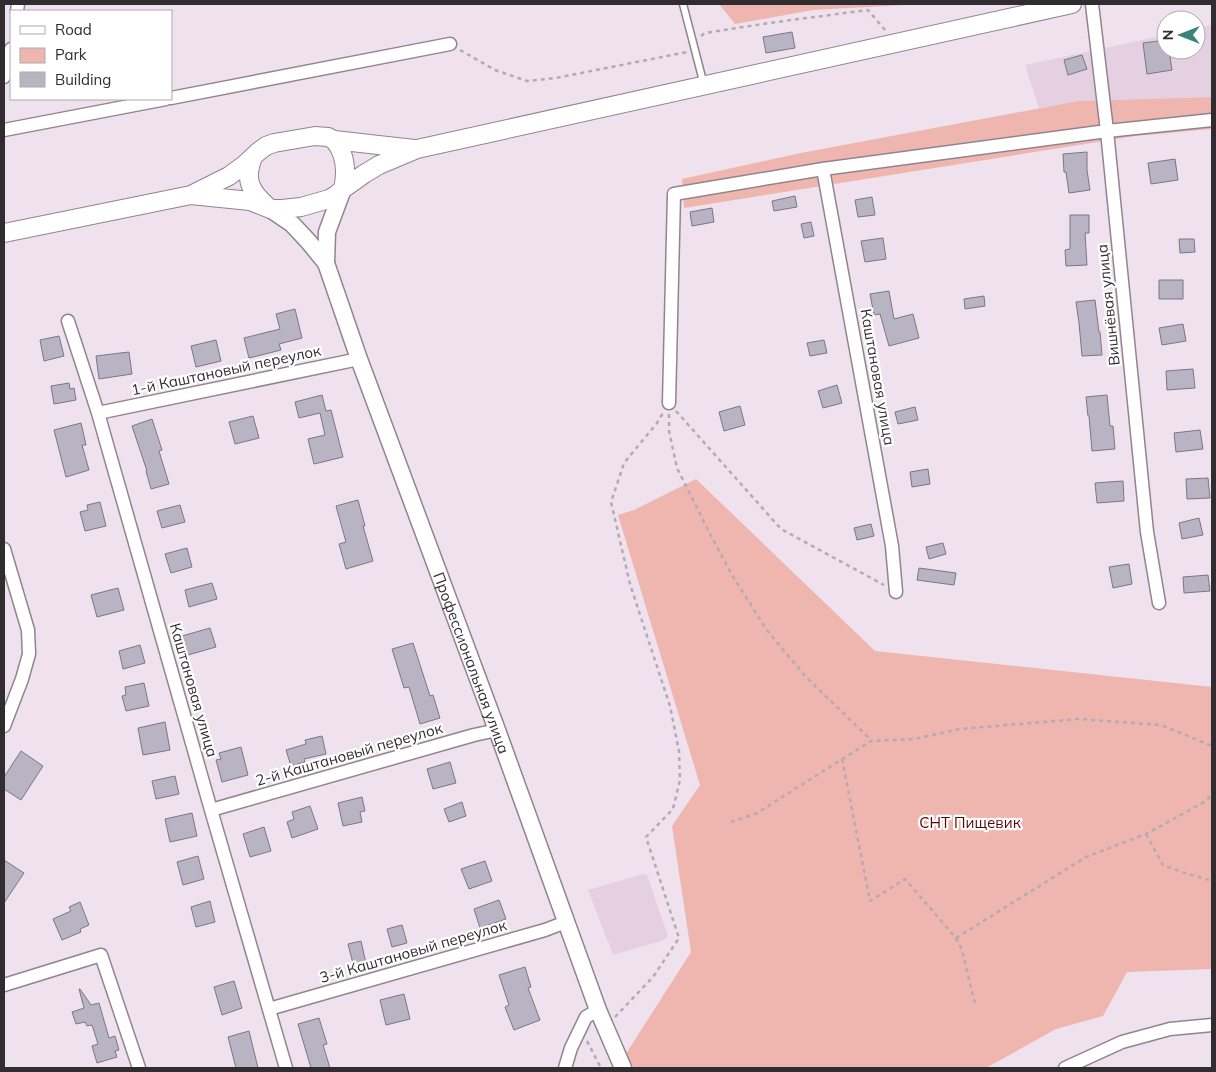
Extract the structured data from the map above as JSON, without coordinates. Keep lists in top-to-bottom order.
{
  "streets": {
    "street": [
      "Вишнёвая улица",
      "1-й Каштановый переулок",
      "Каштановая улица",
      "Профессиональная улица",
      "2-й Каштановый переулок",
      "3-й Каштановый переулок"
    ]
  },
  "crossings": [
    ["1-й Каштановый переулок", "Каштановая улица"],
    ["1-й Каштановый переулок", "Профессиональная улица"],
    ["Каштановая улица", "2-й Каштановый переулок"],
    ["Каштановая улица", "3-й Каштановый переулок"],
    ["Профессиональная улица", "2-й Каштановый переулок"],
    ["Профессиональная улица", "3-й Каштановый переулок"]
  ],
  "parks": ["СНТ Пищевик"],
  "legend": ["Road", "Park", "Building"],
  "north": "left"
}
